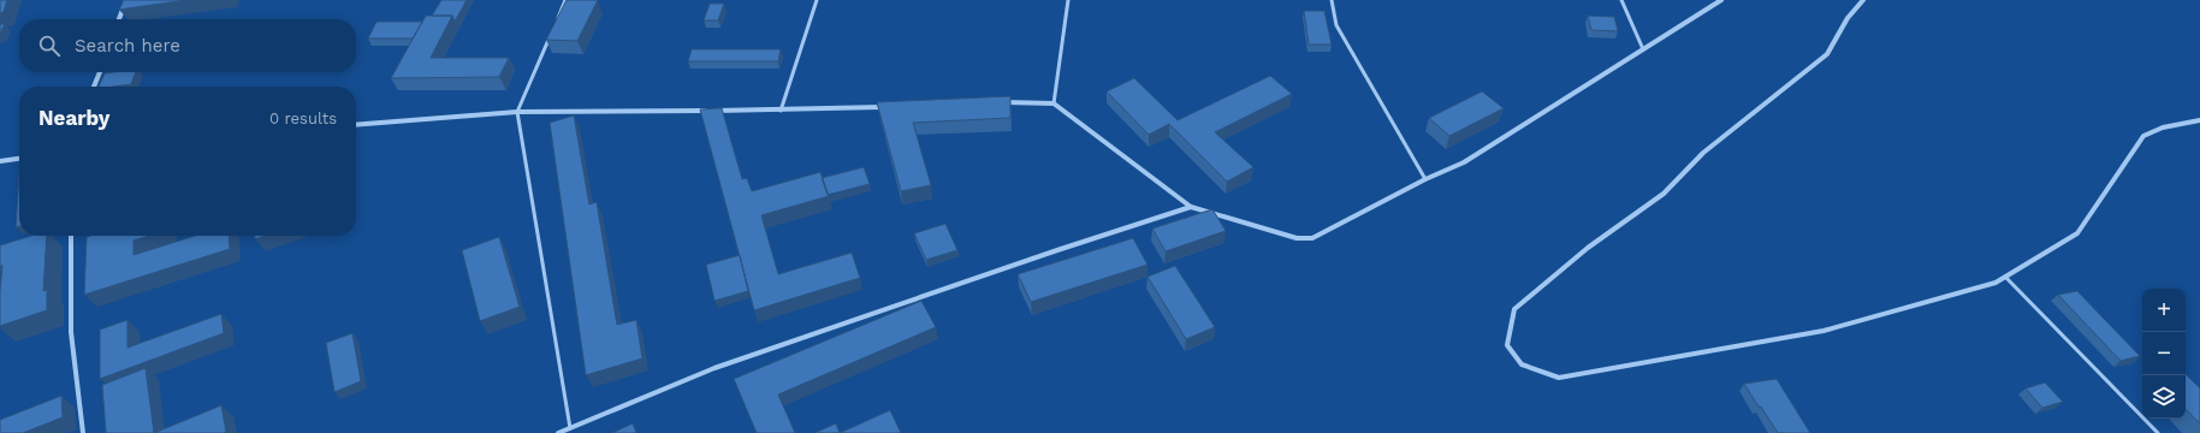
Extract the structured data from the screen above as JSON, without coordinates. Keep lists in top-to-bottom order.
{
  "page": {
    "search": "Search here",
    "heading": ["Nearby", "0 results"],
    "map_buttons": ["+", "−"]
  }
}
